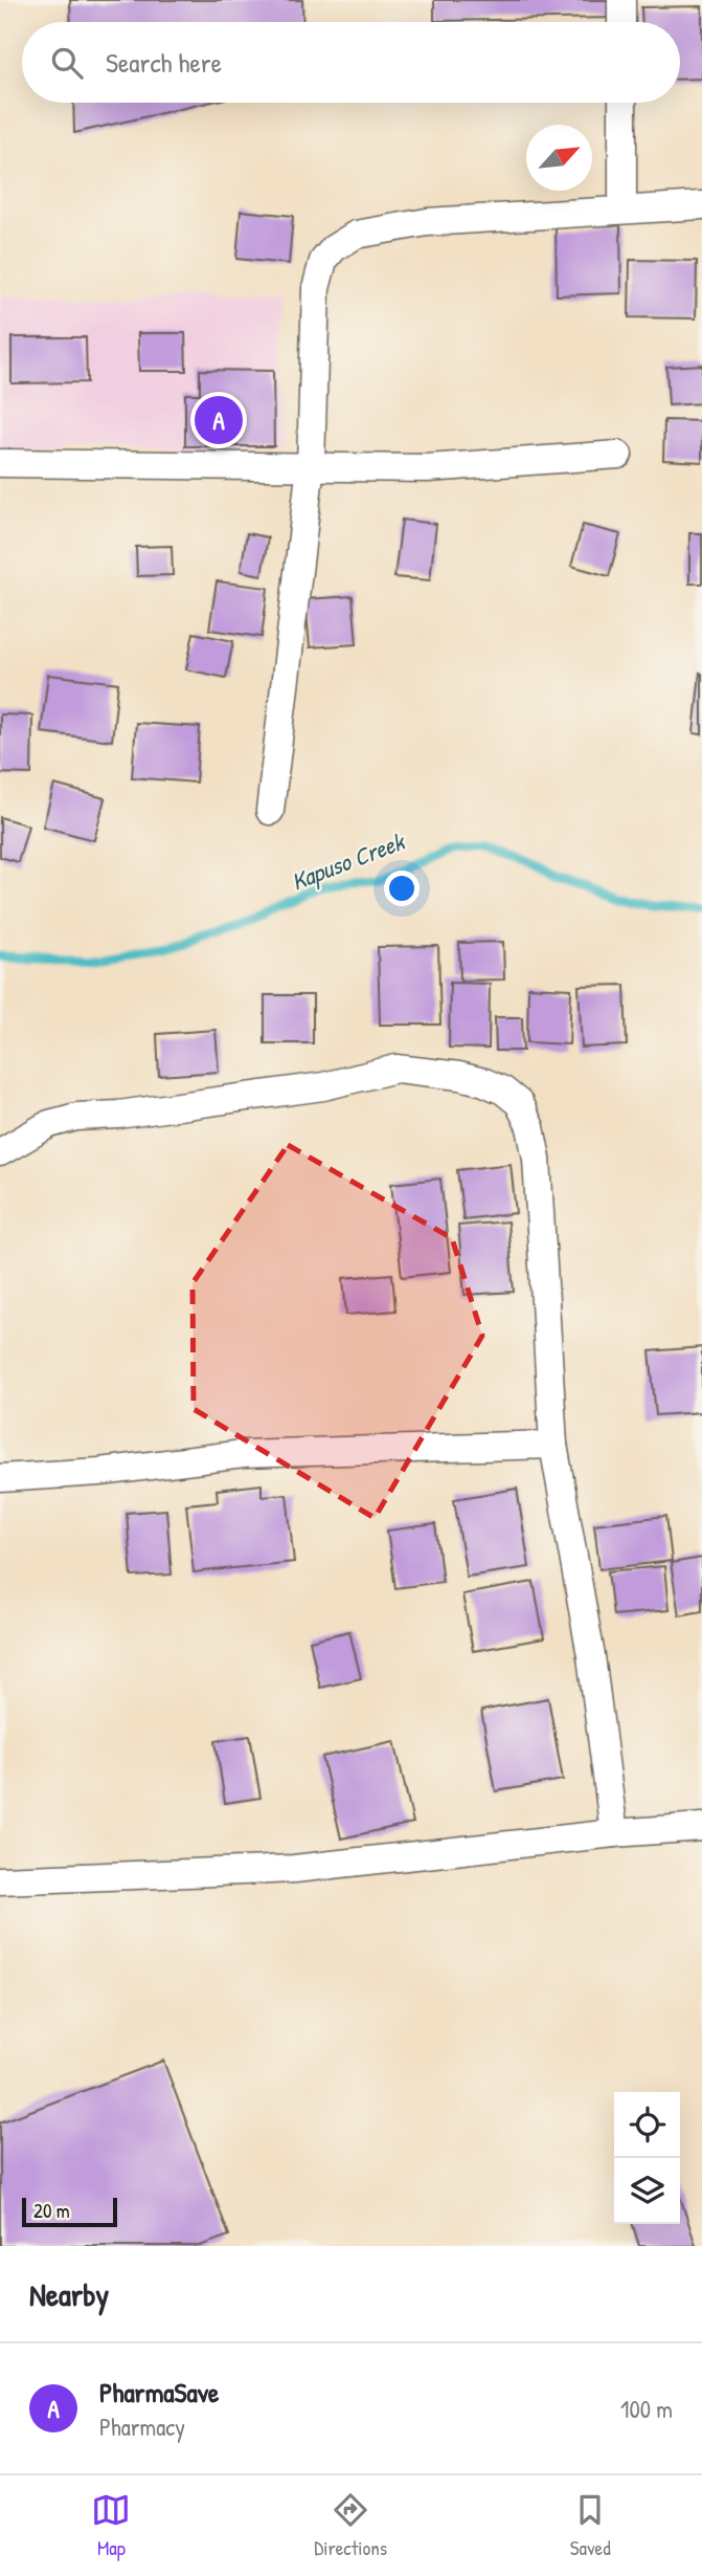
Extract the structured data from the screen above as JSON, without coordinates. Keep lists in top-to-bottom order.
{
  "water": ["Kapuso Creek"],
  "scale_bar": "20 m",
  "north": "top right",
  "page": {
    "search": "Search here",
    "pins": "A",
    "scale": "20 m",
    "heading": "Nearby",
    "list": [
      {
        "mark": "A",
        "name": "PharmaSave",
        "note": "Pharmacy",
        "value": "100 m"
      }
    ],
    "nav": ["Map", "Directions", "Saved"]
  }
}
